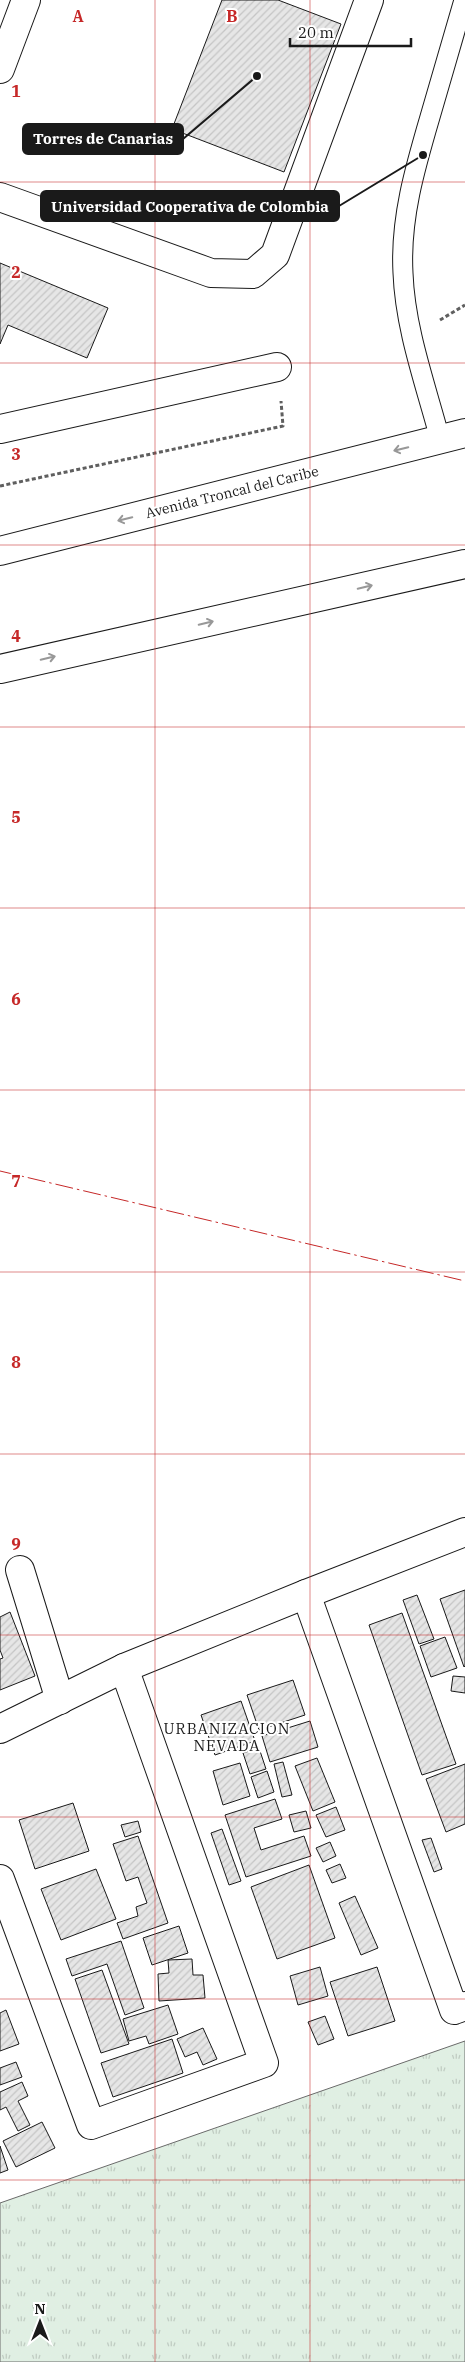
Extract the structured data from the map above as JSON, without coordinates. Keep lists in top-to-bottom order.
{
  "streets": {
    "main road": ["Avenida Troncal del Caribe"]
  },
  "districts": ["URBANIZACION NEVADA"],
  "places": ["Torres de Canarias", "Universidad Cooperativa de Colombia"],
  "scale_bar": "20 m",
  "north": "top",
  "grid": {
    "columns": ["A", "B"],
    "rows": [
      "1",
      "2",
      "3",
      "4",
      "5",
      "6",
      "7",
      "8",
      "9"
    ]
  }
}
